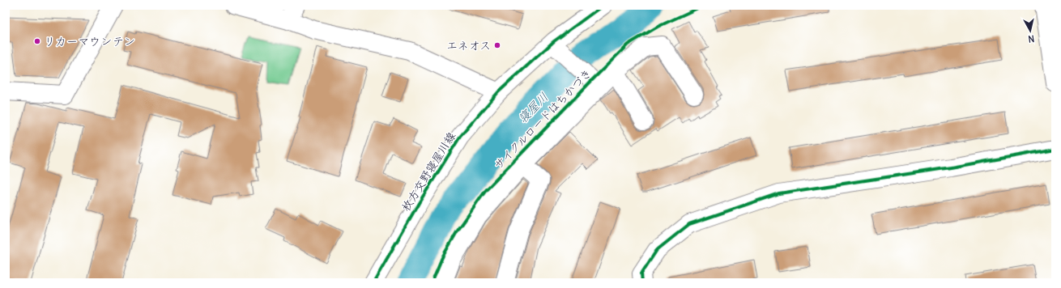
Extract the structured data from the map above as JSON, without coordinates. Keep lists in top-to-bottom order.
{
  "streets": {
    "street": ["枚方交野寝屋川線"],
    "cycle path": ["サイクルロードはちかづき"]
  },
  "water": ["寝屋川"],
  "places": ["リカーマウンテン", "エネオス"],
  "north": "bottom"
}
